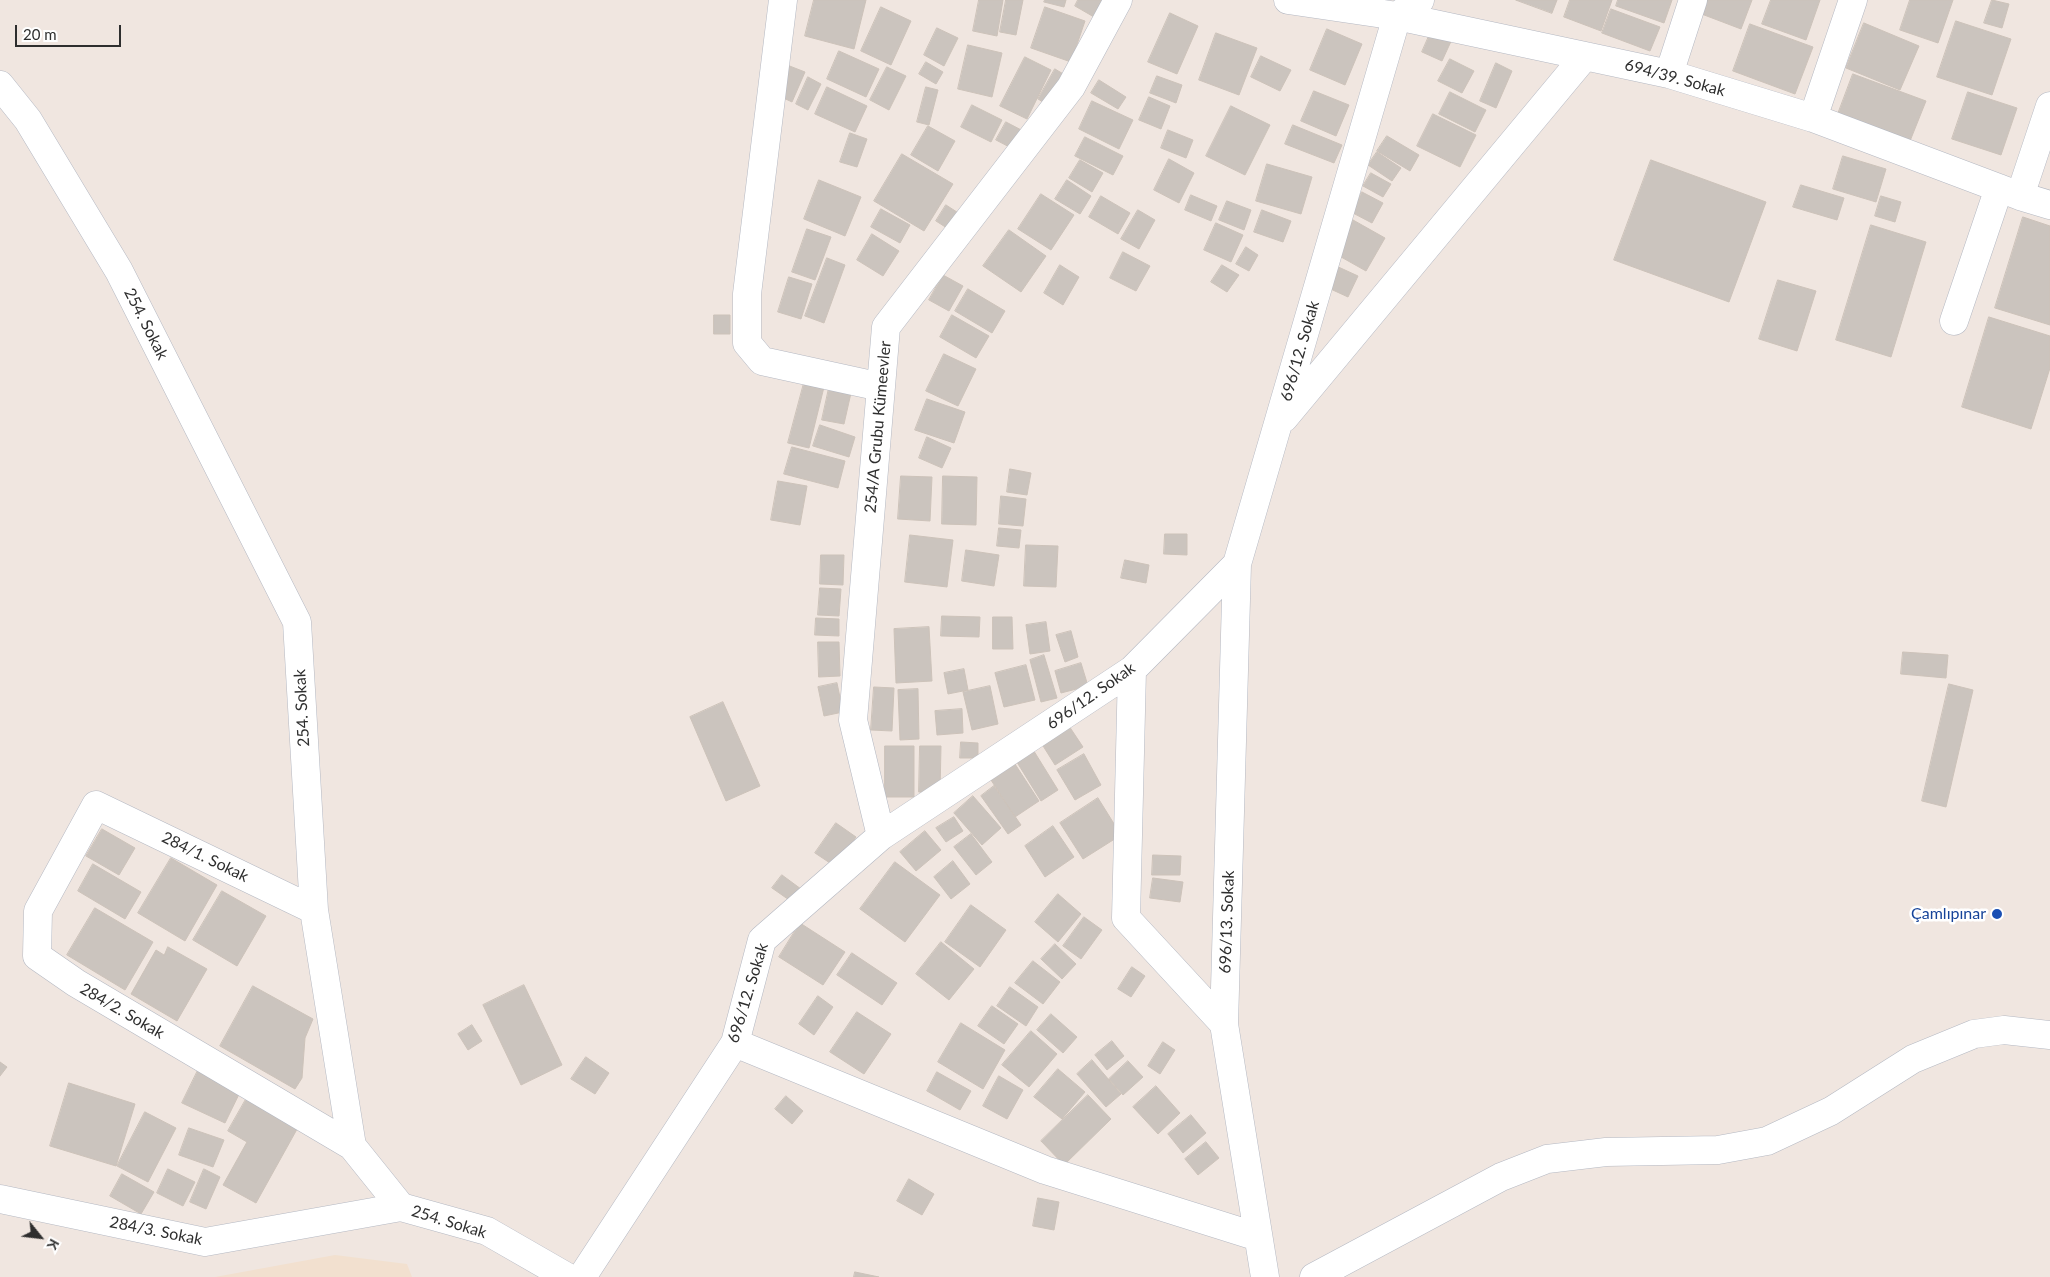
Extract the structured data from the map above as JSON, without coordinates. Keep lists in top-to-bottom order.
{
  "streets": {
    "street": [
      "694/39. Sokak",
      "254. Sokak",
      "696/12. Sokak",
      "254/A Grubu Kümeevler",
      "284/1. Sokak",
      "696/13. Sokak",
      "284/2. Sokak",
      "284/3. Sokak"
    ]
  },
  "crossings": [
    ["694/39. Sokak", "696/12. Sokak"],
    ["254. Sokak", "284/1. Sokak"],
    ["254. Sokak", "284/2. Sokak"],
    ["254. Sokak", "284/3. Sokak"],
    ["696/12. Sokak", "254/A Grubu Kümeevler"],
    ["696/12. Sokak", "696/13. Sokak"],
    ["284/1. Sokak", "284/2. Sokak"]
  ],
  "places": ["Çamlıpınar"],
  "scale_bar": "20 m",
  "north": "bottom right"
}
